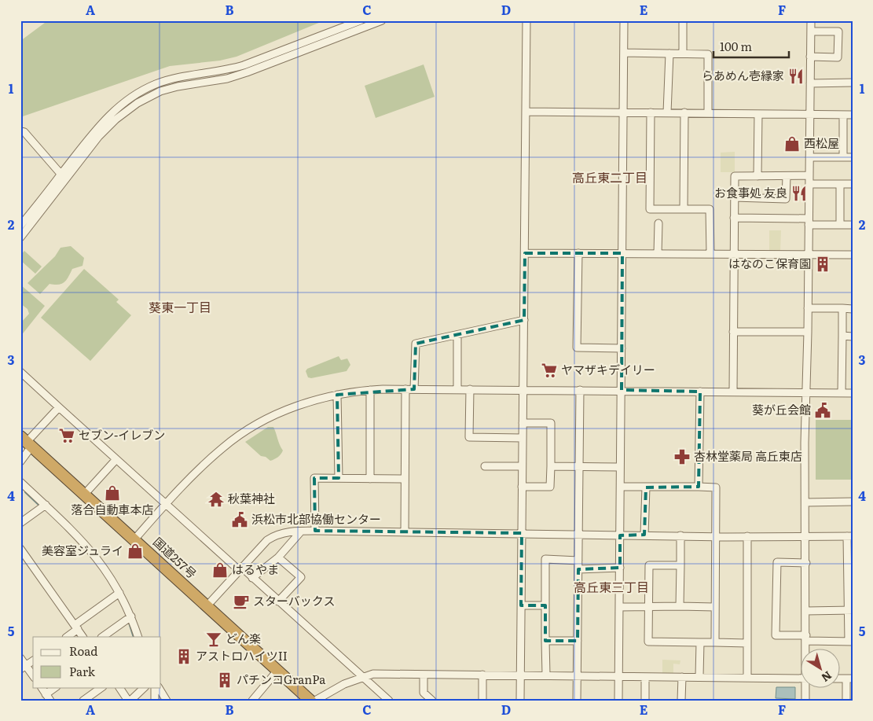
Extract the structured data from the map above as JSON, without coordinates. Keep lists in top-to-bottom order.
{
  "streets": {
    "highway": ["国道257号"]
  },
  "districts": ["高丘東二丁目", "葵東一丁目", "高丘東三丁目"],
  "places": {
    "restaurant": ["らあめん壱縁家", "お食事処 友良"],
    "shop": [
      "西松屋",
      "落合自動車本店",
      "美容室ジュライ",
      "はるやま"
    ],
    "building": ["はなのこ保育園", "アストロハイツII", "パチンコGranPa"],
    "supermarket": ["ヤマザキデイリー", "セブン-イレブン"],
    "public building": ["葵が丘会館", "浜松市北部協働センター"],
    "pharmacy": ["杏林堂薬局 高丘東店"],
    "temple": ["秋葉神社"],
    "cafe": ["スターバックス"],
    "bar": ["どん楽"]
  },
  "legend": ["Road", "Park"],
  "scale_bar": "100 m",
  "north": "bottom right",
  "grid": {
    "columns": [
      "A",
      "B",
      "C",
      "D",
      "E",
      "F"
    ],
    "rows": [
      "1",
      "2",
      "3",
      "4",
      "5"
    ]
  }
}
